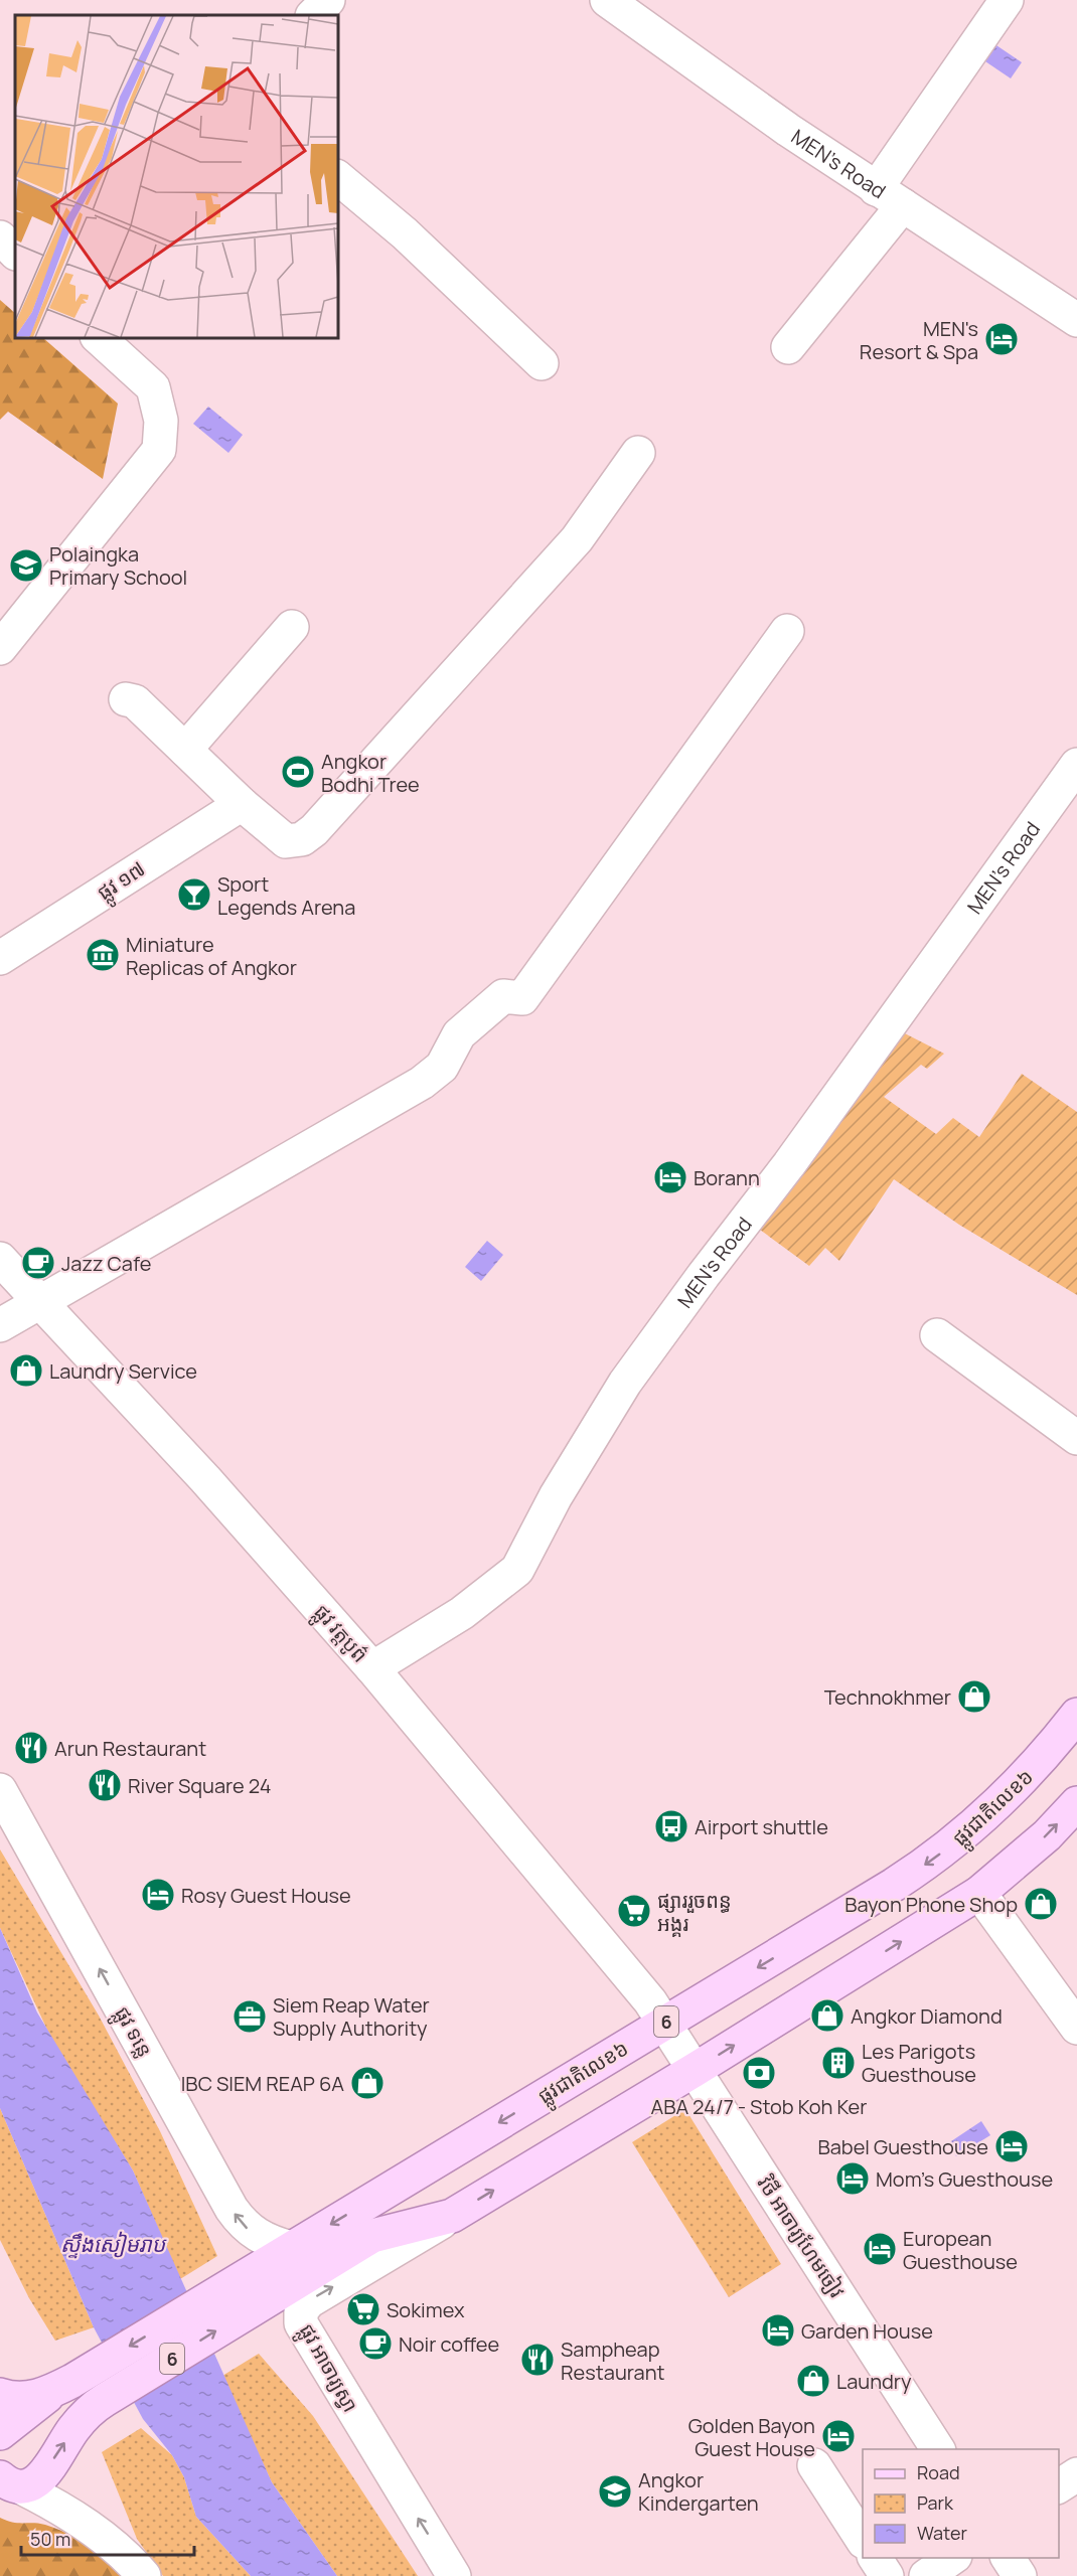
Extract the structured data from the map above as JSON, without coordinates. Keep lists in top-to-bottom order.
{
  "streets": {
    "main road": ["ផ្លូវជាតិលេខ៦", "6"],
    "street": [
      "MEN's Road",
      "ផ្លូវ ១៧",
      "ផ្លូវ វត្តបូព៌",
      "ផ្លូវ ទន្លេ",
      "វិថី អាចារ្យហែមចៀវ",
      "ផ្លូវ អាចារ្យស្វា"
    ]
  },
  "crossings": [
    ["MEN's Road", "ផ្លូវ វត្តបូព៌"],
    ["ផ្លូវ វត្តបូព៌", "ផ្លូវជាតិលេខ៦"],
    ["ផ្លូវ វត្តបូព៌", "វិថី អាចារ្យហែមចៀវ"],
    ["ផ្លូវជាតិលេខ៦", "6"],
    ["ផ្លូវជាតិលេខ៦", "ផ្លូវ ទន្លេ"],
    ["ផ្លូវជាតិលេខ៦", "វិថី អាចារ្យហែមចៀវ"],
    ["6", "វិថី អាចារ្យហែមចៀវ"],
    ["6", "ផ្លូវ អាចារ្យស្វា"]
  ],
  "one_way": ["ផ្លូវ ទន្លេ"],
  "water": ["ស្ទឹងសៀមរាប"],
  "places": {
    "hotel": [
      "MEN's Resort & Spa",
      "Borann",
      "Rosy Guest House",
      "Babel Guesthouse",
      "Mom's Guesthouse",
      "European Guesthouse",
      "Garden House",
      "Golden Bayon Guest House"
    ],
    "school or university": ["Polaingka Primary School", "Angkor Kindergarten"],
    "sports": ["Angkor Bodhi Tree"],
    "bar": ["Sport Legends Arena"],
    "museum": ["Miniature Replicas of Angkor"],
    "cafe": ["Jazz Cafe", "Noir coffee"],
    "shop": [
      "Laundry Service",
      "Technokhmer",
      "Bayon Phone Shop",
      "Angkor Diamond",
      "IBC SIEM REAP 6A",
      "Laundry"
    ],
    "restaurant": ["Arun Restaurant", "River Square 24", "Sampheap Restaurant"],
    "bus stop": ["Airport shuttle"],
    "supermarket": ["ផ្សាររួចពន្ធ អង្គរ", "Sokimex"],
    "office": ["Siem Reap Water Supply Authority"],
    "building": ["Les Parigots Guesthouse"],
    "bank": ["ABA 24/7 - Stob Koh Ker"]
  },
  "legend": ["Road", "Park", "Water"],
  "scale_bar": "50 m"
}
